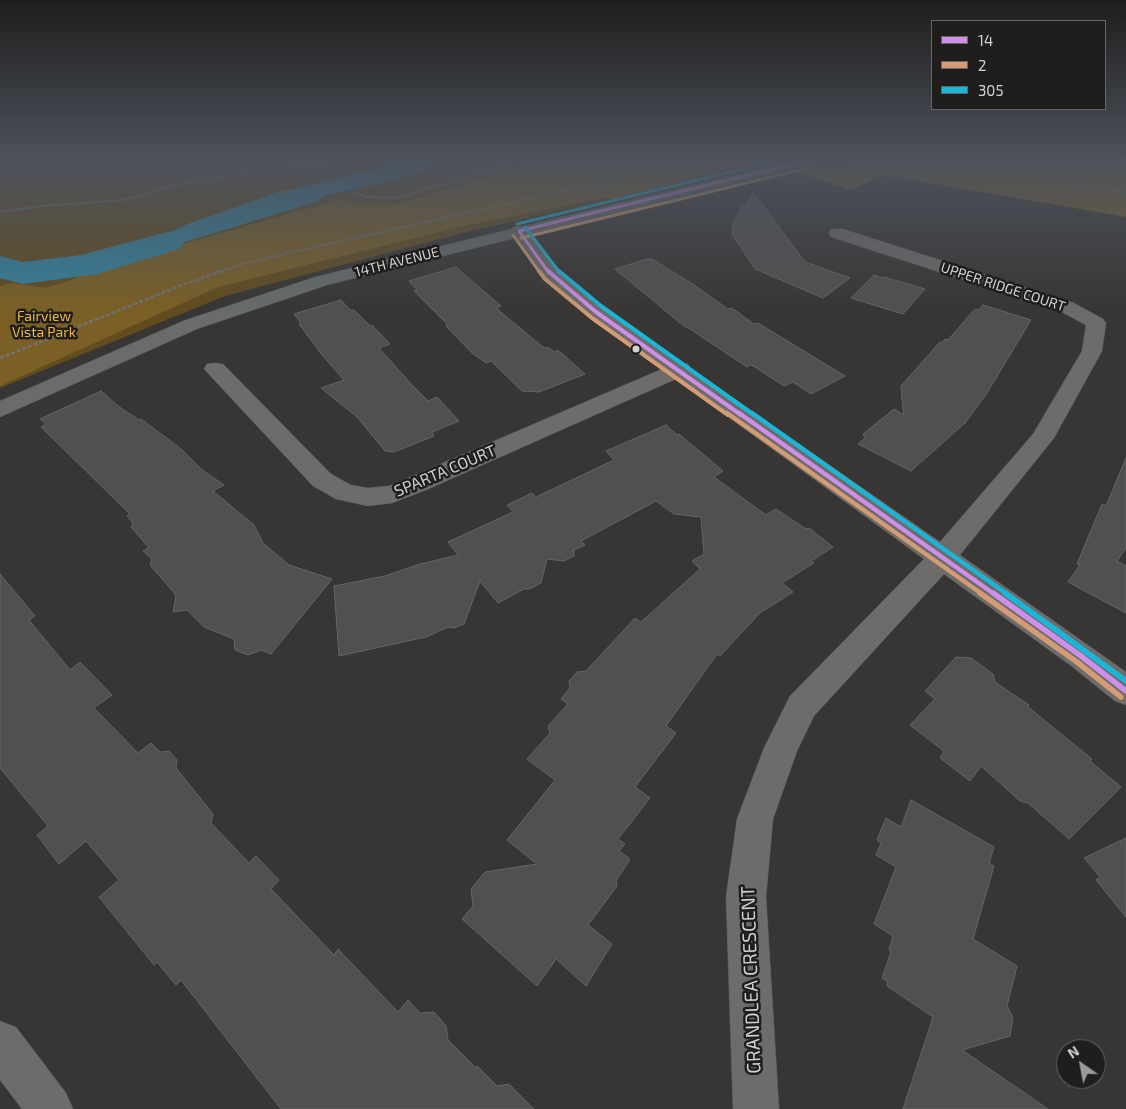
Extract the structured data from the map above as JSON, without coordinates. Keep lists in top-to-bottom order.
{
  "streets": {
    "main road": ["14TH AVENUE"],
    "street": ["UPPER RIDGE COURT", "SPARTA COURT", "GRANDLEA CRESCENT"]
  },
  "crossings": [
    ["UPPER RIDGE COURT", "GRANDLEA CRESCENT"]
  ],
  "parks": ["Fairview Vista Park"],
  "lines": ["transit line 14", "transit line 2", "transit line 305"],
  "legend": ["14", "2", "305"],
  "north": "top left"
}
